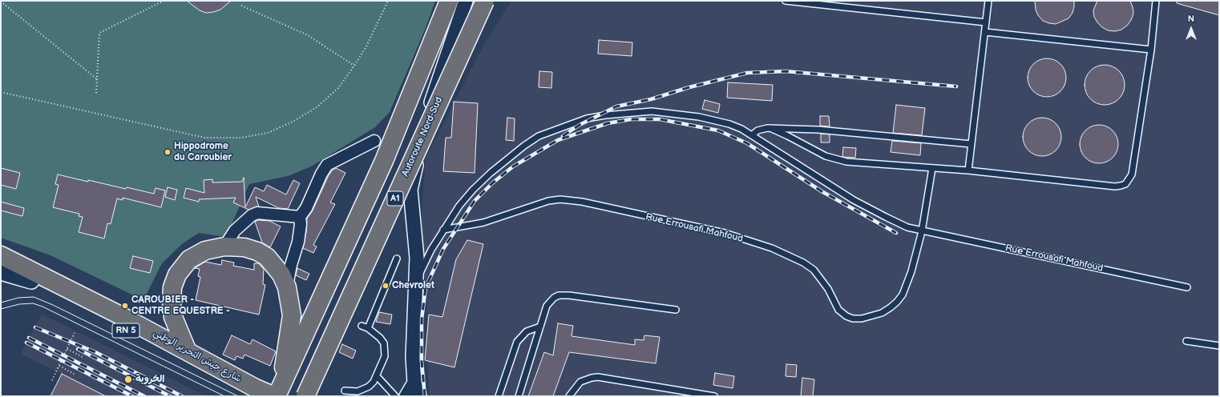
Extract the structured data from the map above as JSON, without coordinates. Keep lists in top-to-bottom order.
{
  "streets": {
    "highway": [
      "Autoroute Nord-Sud",
      "A1",
      "RN 5",
      "شارع جيش التحرير الوطني"
    ],
    "street": ["Rue Errousafi Mahfoud"]
  },
  "places": [
    "Hippodrome du Caroubier",
    "Chevrolet",
    "CAROUBIER - CENTRE EQUESTRE -",
    "الخروبة"
  ],
  "north": "top"
}
